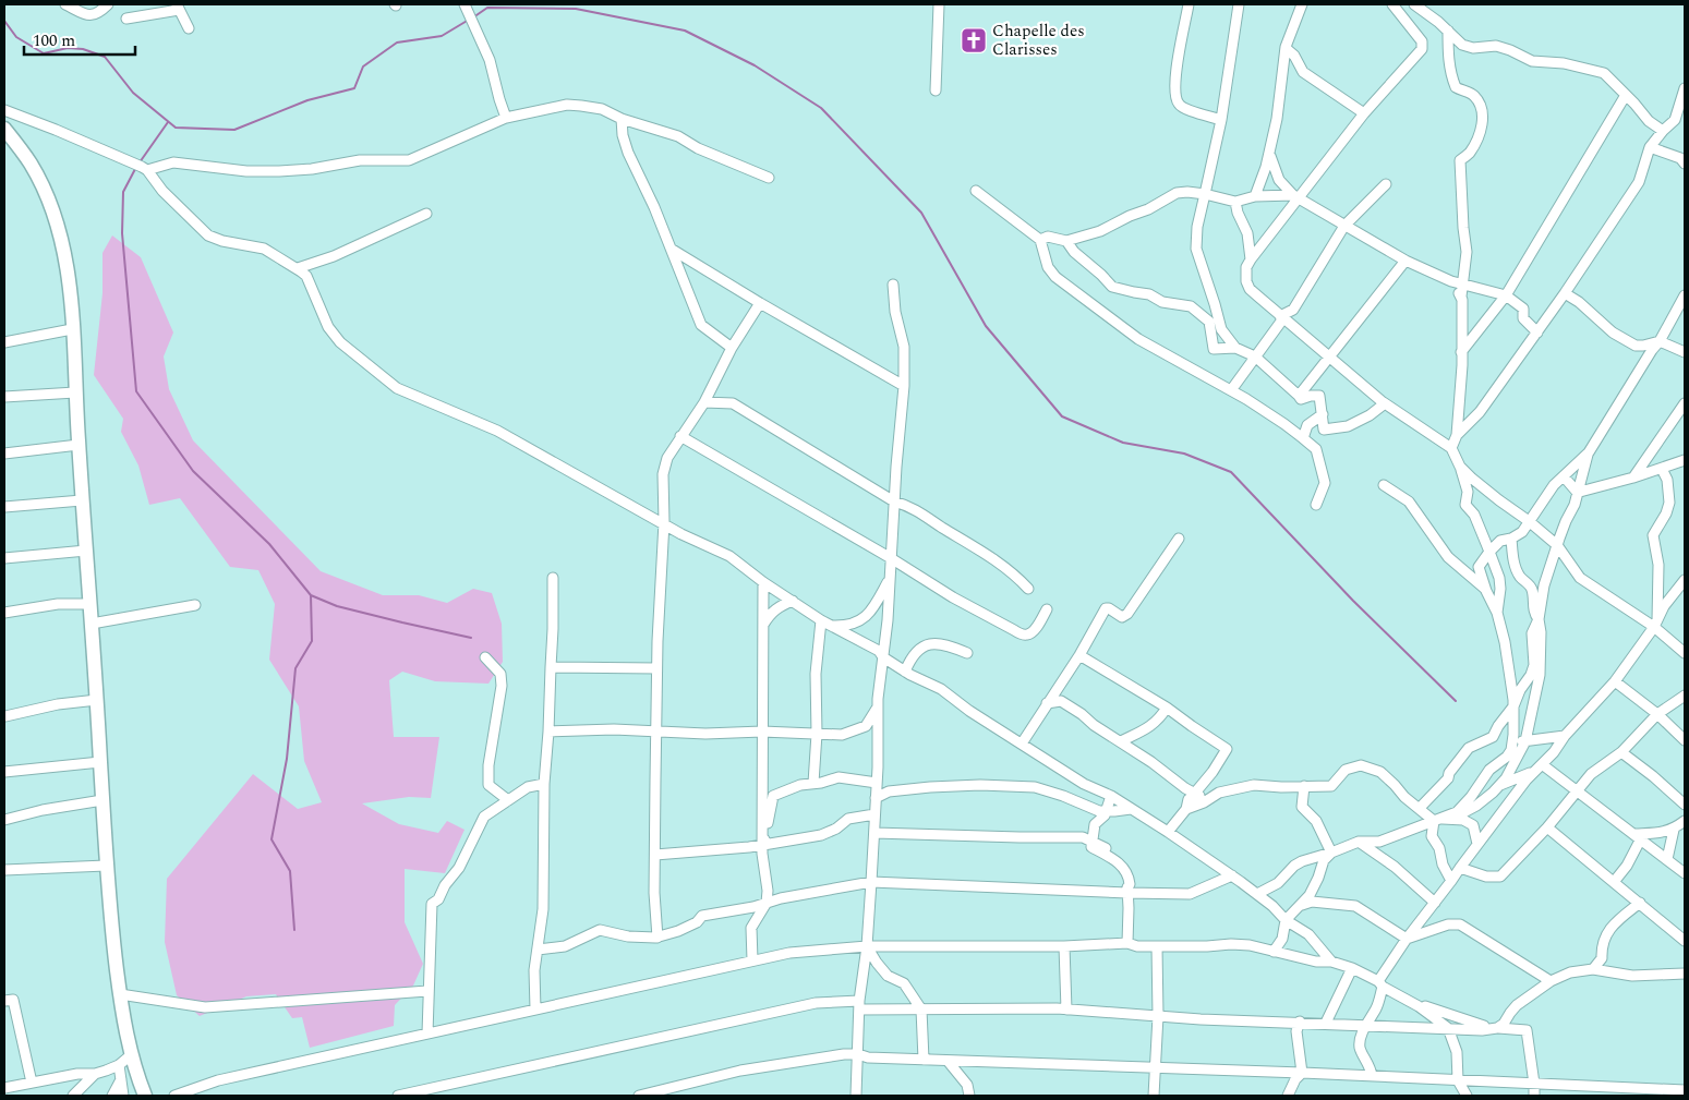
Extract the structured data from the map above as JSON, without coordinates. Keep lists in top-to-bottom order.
{
  "places": {
    "church": ["Chapelle des Clarisses"]
  },
  "scale_bar": "100 m"
}
